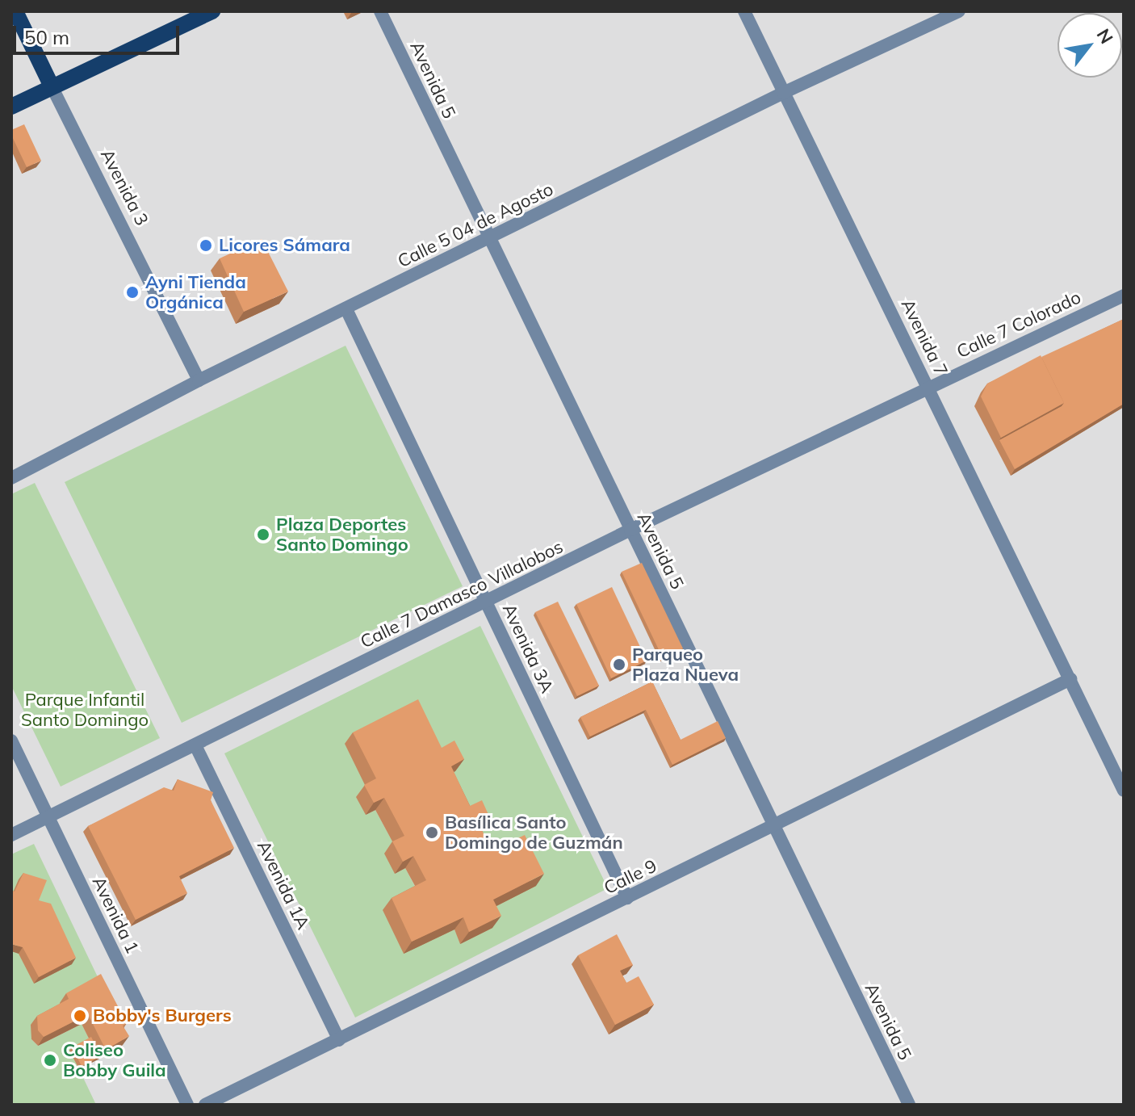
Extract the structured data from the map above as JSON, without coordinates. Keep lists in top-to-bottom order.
{
  "streets": {
    "main road": ["Avenida 3"],
    "street": [
      "Avenida 5",
      "Calle 5 04 de Agosto",
      "Calle 7 Colorado",
      "Avenida 7",
      "Calle 7 Damasco Villalobos",
      "Avenida 3A",
      "Calle 9",
      "Avenida 1A",
      "Avenida 1"
    ]
  },
  "crossings": [
    ["Avenida 5", "Calle 5 04 de Agosto"],
    ["Avenida 5", "Calle 7 Damasco Villalobos"],
    ["Avenida 5", "Calle 9"],
    ["Avenida 3", "Calle 5 04 de Agosto"],
    ["Calle 5 04 de Agosto", "Avenida 7"],
    ["Calle 5 04 de Agosto", "Avenida 3A"],
    ["Calle 7 Colorado", "Avenida 7"],
    ["Calle 7 Colorado", "Calle 7 Damasco Villalobos"],
    ["Avenida 7", "Calle 7 Damasco Villalobos"],
    ["Avenida 7", "Calle 9"],
    ["Calle 7 Damasco Villalobos", "Avenida 3A"],
    ["Calle 7 Damasco Villalobos", "Avenida 1A"],
    ["Calle 7 Damasco Villalobos", "Avenida 1"],
    ["Avenida 3A", "Calle 9"],
    ["Calle 9", "Avenida 1A"]
  ],
  "parks": ["Parque Infantil Santo Domingo"],
  "places": [
    "Licores Sámara",
    "Ayni Tienda Orgánica",
    "Plaza Deportes Santo Domingo",
    "Parqueo Plaza Nueva",
    "Basílica Santo Domingo de Guzmán",
    "Bobby's Burgers",
    "Coliseo Bobby Guila"
  ],
  "scale_bar": "50 m",
  "north": "top right"
}
